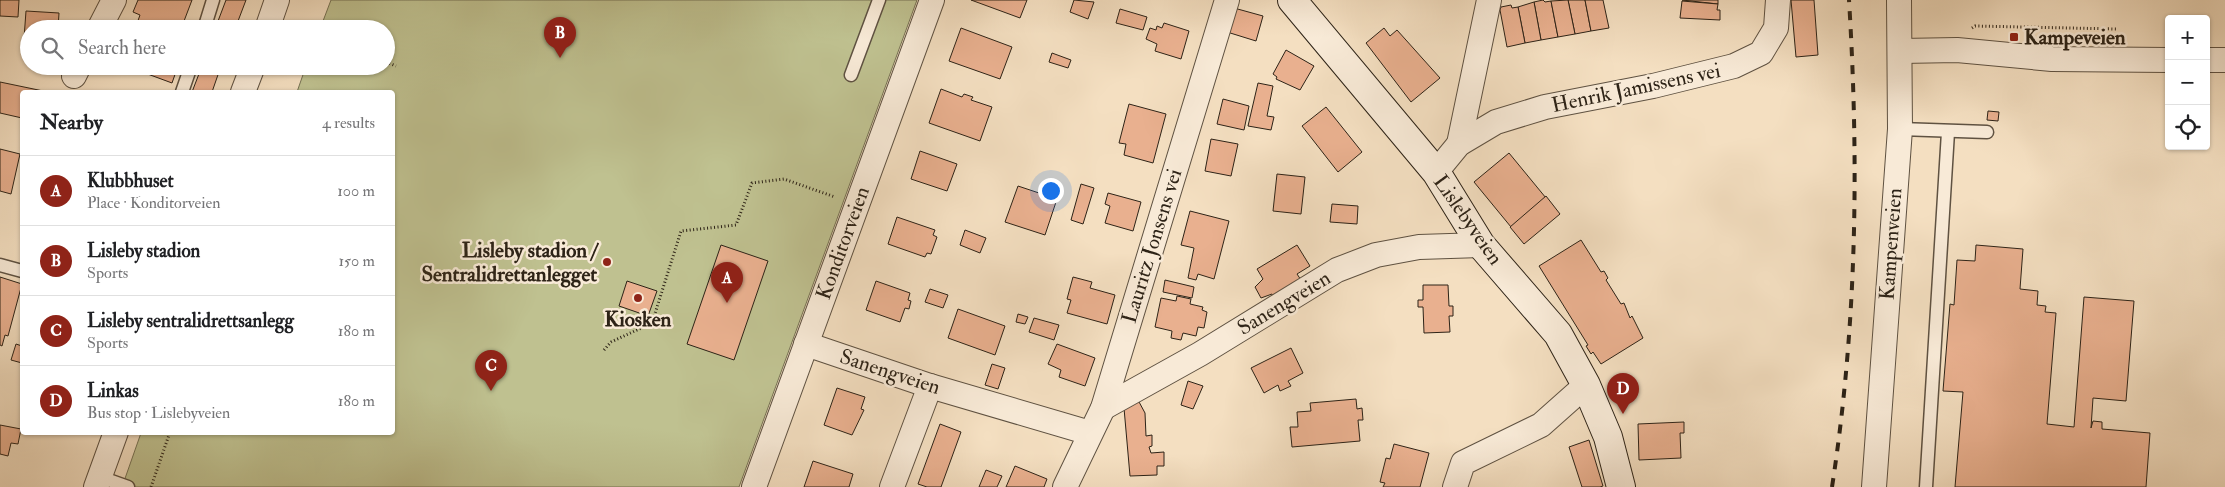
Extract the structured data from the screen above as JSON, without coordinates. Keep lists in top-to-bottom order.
{
  "streets": {
    "street": [
      "Henrik Jamissens vei",
      "Lislebyveien",
      "Konditorveien",
      "Kampenveien",
      "Lauritz Jonsens vei",
      "Sanengveien"
    ]
  },
  "crossings": [
    ["Henrik Jamissens vei", "Lislebyveien"],
    ["Lislebyveien", "Sanengveien"],
    ["Konditorveien", "Sanengveien"],
    ["Lauritz Jonsens vei", "Sanengveien"]
  ],
  "places": {
    "transit": ["Kampeveien"],
    "other": ["Lisleby stadion / Sentralidrettanlegget", "Kiosken"]
  },
  "page": {
    "map_buttons": ["+", "−"],
    "pins": [
      "B",
      "A",
      "C",
      "D"
    ],
    "search": "Search here",
    "heading": ["Nearby", "4 results"],
    "list": [
      {
        "mark": "A",
        "name": "Klubbhuset",
        "note": "Place · Konditorveien",
        "value": "100 m"
      },
      {
        "mark": "B",
        "name": "Lisleby stadion",
        "note": "Sports",
        "value": "150 m"
      },
      {
        "mark": "C",
        "name": "Lisleby sentralidrettsanlegg",
        "note": "Sports",
        "value": "180 m"
      },
      {
        "mark": "D",
        "name": "Linkas",
        "note": "Bus stop · Lislebyveien",
        "value": "180 m"
      }
    ]
  }
}
